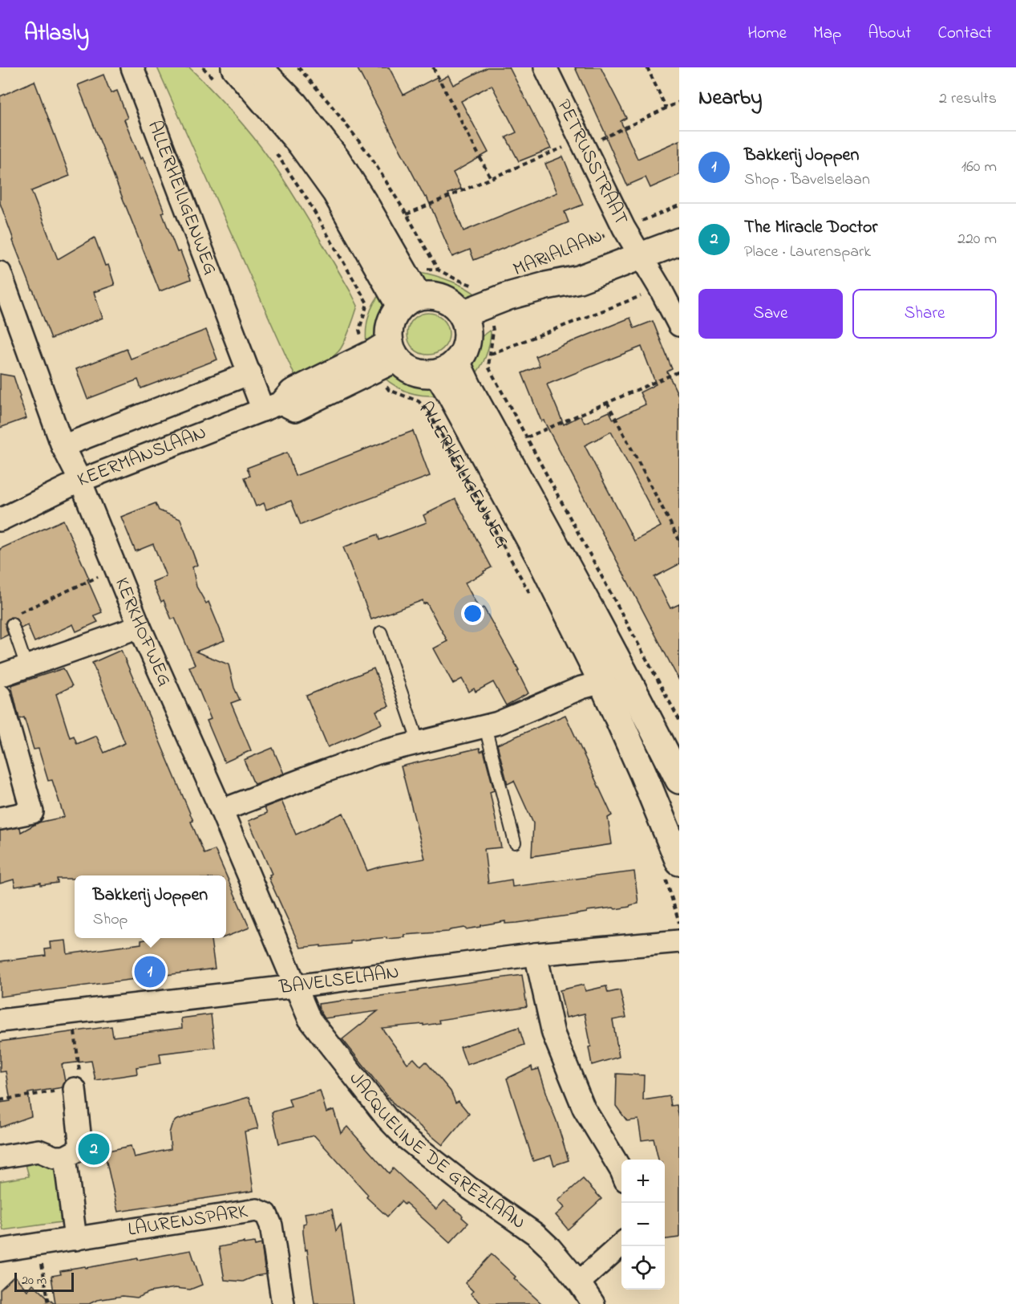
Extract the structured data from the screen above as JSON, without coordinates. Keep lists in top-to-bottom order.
{
  "streets": {
    "main road": ["ALLERHEILIGENWEG", "MARIALAAN"],
    "street": [
      "PETRUSSTRAAT",
      "KEERMANSLAAN",
      "KERKHOFWEG",
      "BAVELSELAAN",
      "JACQUELINE DE GREZLAAN",
      "LAURENSPARK"
    ]
  },
  "crossings": [
    ["PETRUSSTRAAT", "MARIALAAN"],
    ["ALLERHEILIGENWEG", "MARIALAAN"],
    ["ALLERHEILIGENWEG", "KEERMANSLAAN"],
    ["MARIALAAN", "KEERMANSLAAN"],
    ["KEERMANSLAAN", "KERKHOFWEG"],
    ["KERKHOFWEG", "BAVELSELAAN"],
    ["KERKHOFWEG", "JACQUELINE DE GREZLAAN"],
    ["BAVELSELAAN", "JACQUELINE DE GREZLAAN"]
  ],
  "scale_bar": "20 m",
  "page": {
    "header": "Atlasly",
    "nav": [
      "Home",
      "Map",
      "About",
      "Contact"
    ],
    "heading": ["Nearby", "2 results"],
    "list": [
      {
        "mark": "1",
        "name": "Bakkerij Joppen",
        "note": "Shop · Bavelselaan",
        "value": "160 m"
      },
      {
        "mark": "2",
        "name": "The Miracle Doctor",
        "note": "Place · Laurenspark",
        "value": "220 m"
      }
    ],
    "buttons": ["Save", "Share"],
    "popup": ["Bakkerij Joppen", "Shop"],
    "pins": ["1", "2"],
    "map_buttons": ["+", "−"],
    "scale": "20 m"
  }
}
